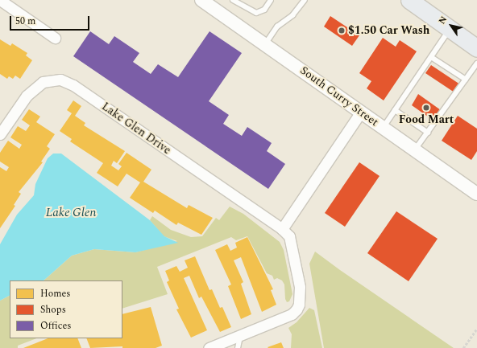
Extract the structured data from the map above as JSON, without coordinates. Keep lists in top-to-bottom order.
{
  "streets": {
    "street": ["South Curry Street", "Lake Glen Drive"]
  },
  "water": ["Lake Glen"],
  "places": ["$1.50 Car Wash", "Food Mart"],
  "legend": ["Homes", "Shops", "Offices"],
  "scale_bar": "50 m",
  "north": "top left"
}
